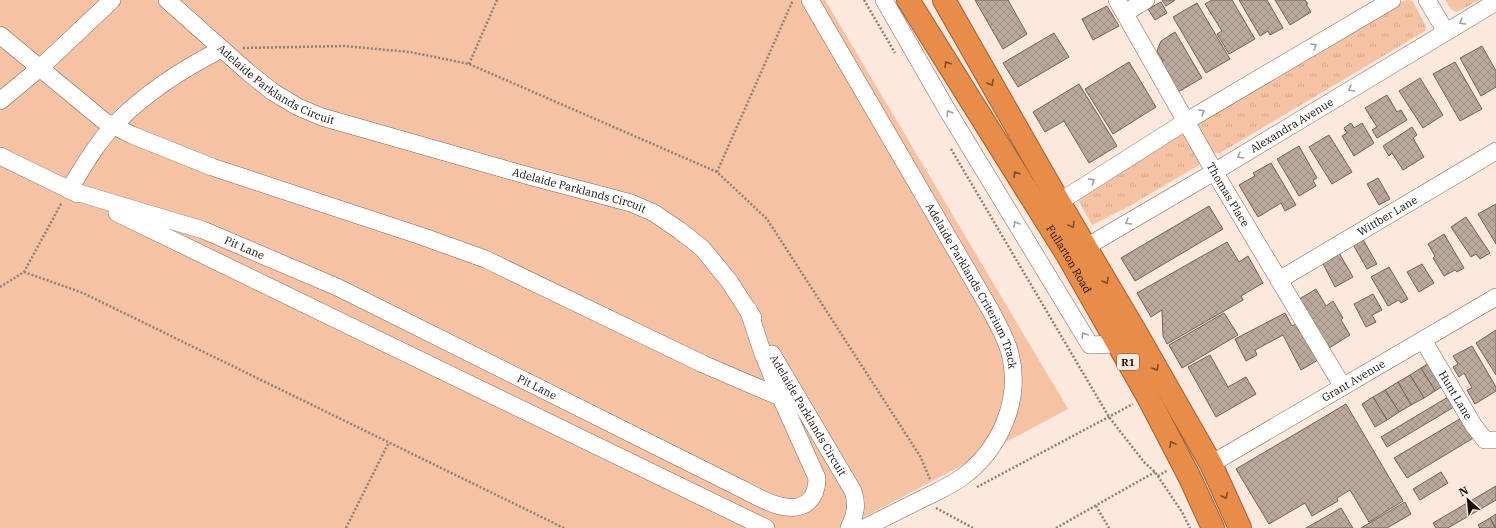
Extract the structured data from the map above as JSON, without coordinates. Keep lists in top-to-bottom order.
{
  "streets": {
    "highway": ["Fullarton Road", "R1"],
    "street": [
      "Adelaide Parklands Circuit",
      "Alexandra Avenue",
      "Thomas Place",
      "Wittber Lane",
      "Pit Lane",
      "Adelaide Parklands Criterium Track",
      "Grant Avenue",
      "Hunt Lane"
    ]
  },
  "crossings": [
    ["Adelaide Parklands Circuit", "Pit Lane"],
    ["Alexandra Avenue", "Thomas Place"],
    ["Alexandra Avenue", "Fullarton Road"],
    ["Thomas Place", "Wittber Lane"],
    ["Thomas Place", "Grant Avenue"],
    ["Fullarton Road", "Grant Avenue"],
    ["Grant Avenue", "Hunt Lane"]
  ],
  "north": "top left"
}
